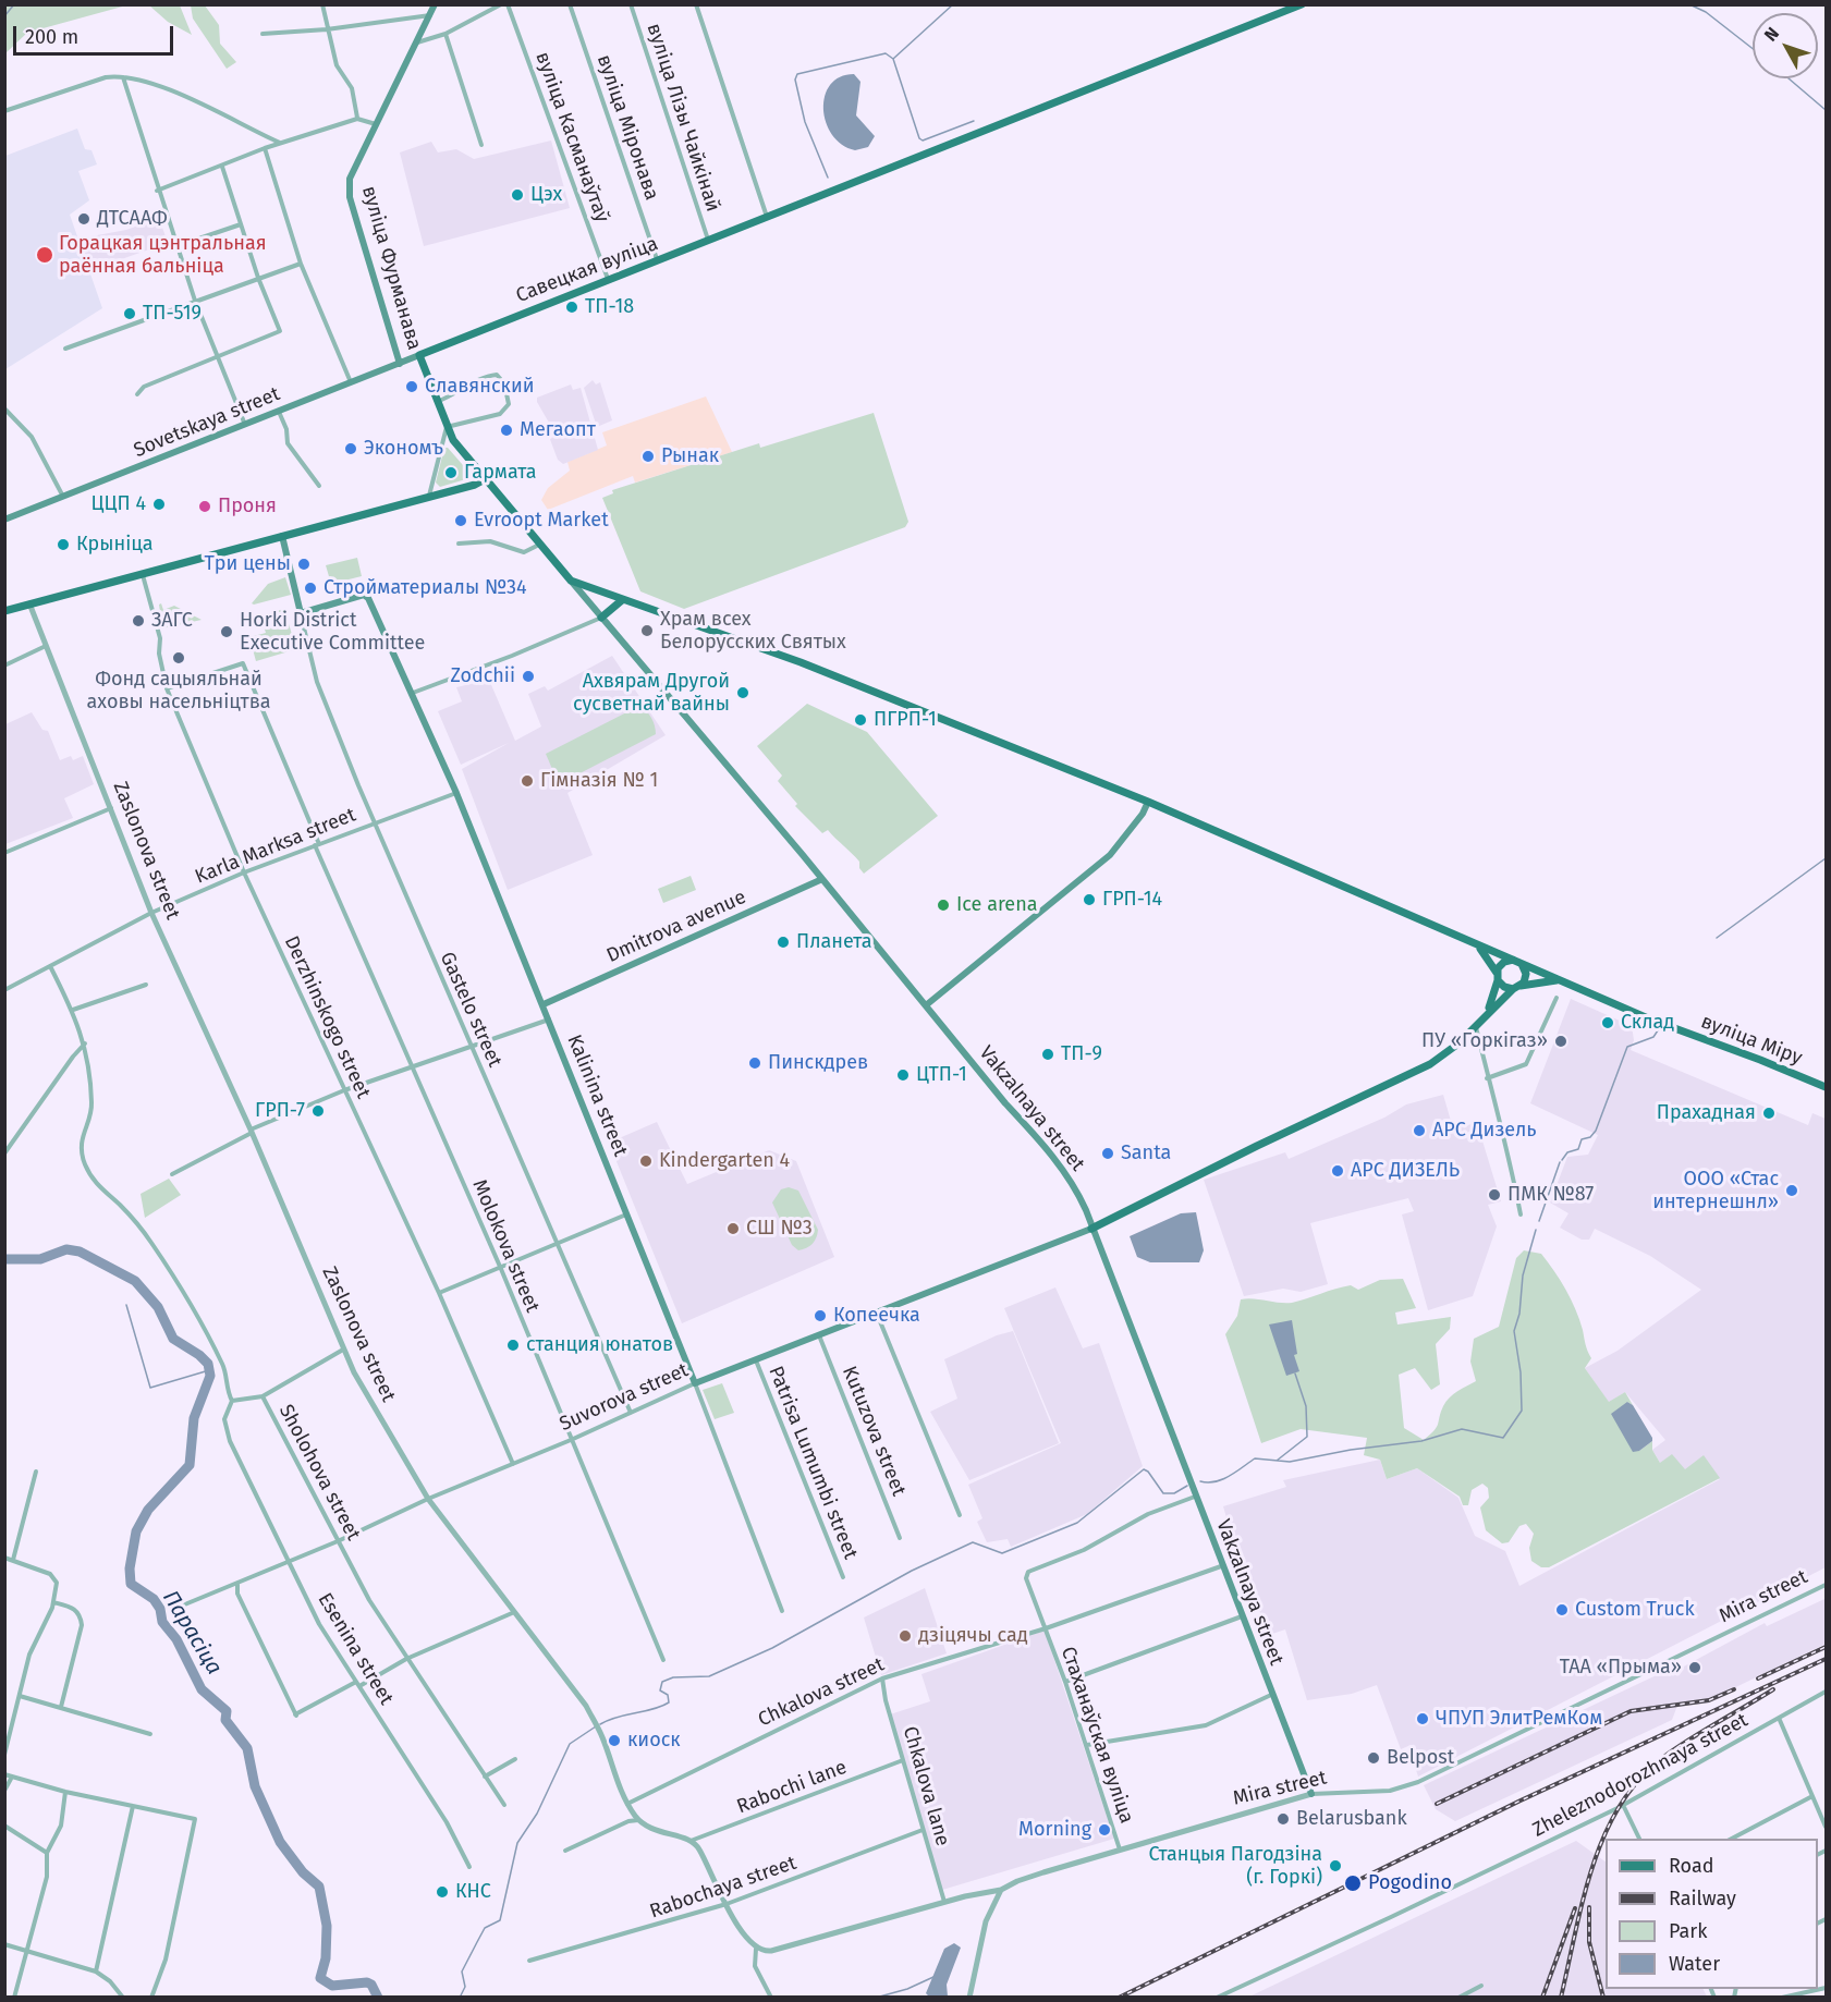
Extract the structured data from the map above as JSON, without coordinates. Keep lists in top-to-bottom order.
{
  "streets": {
    "main road": [
      "вуліца Фурманава",
      "Савецкая вуліца",
      "Sovetskaya street",
      "Dmitrova avenue",
      "вуліца Міру",
      "Kalinina street",
      "Vakzalnaya street",
      "Suvorova street"
    ],
    "street": [
      "вуліца Лізы Чайкінай",
      "вуліца Міронава",
      "вуліца Касманаўтаў",
      "Karla Marksa street",
      "Zaslonova street",
      "Gastelo street",
      "Derzhinskogo street",
      "Molokova street",
      "Kutuzova street",
      "Patrisa Lumumbi street",
      "Sholohova street",
      "Mira street",
      "Esenina street",
      "Chkalova street",
      "Стаханаўская вуліца",
      "Zheleznodorozhnaya street",
      "Chkalova lane",
      "Rabochi lane",
      "Rabochaya street"
    ]
  },
  "crossings": [
    ["вуліца Лізы Чайкінай", "Савецкая вуліца"],
    ["вуліца Міронава", "Савецкая вуліца"],
    ["вуліца Касманаўтаў", "Савецкая вуліца"],
    ["вуліца Фурманава", "Sovetskaya street"],
    ["Савецкая вуліца", "Sovetskaya street"],
    ["Karla Marksa street", "Zaslonova street"],
    ["Karla Marksa street", "Gastelo street"],
    ["Karla Marksa street", "Derzhinskogo street"],
    ["Karla Marksa street", "Kalinina street"],
    ["Karla Marksa street", "Molokova street"],
    ["Zaslonova street", "Suvorova street"],
    ["Zaslonova street", "Chkalova street"],
    ["Zaslonova street", "Rabochi lane"],
    ["Dmitrova avenue", "Kalinina street"],
    ["Dmitrova avenue", "Vakzalnaya street"],
    ["Gastelo street", "Kalinina street"],
    ["Gastelo street", "Suvorova street"],
    ["Derzhinskogo street", "Molokova street"],
    ["Derzhinskogo street", "Suvorova street"],
    ["вуліца Міру", "Vakzalnaya street"],
    ["Kalinina street", "Suvorova street"],
    ["Vakzalnaya street", "Suvorova street"],
    ["Vakzalnaya street", "Mira street"],
    ["Vakzalnaya street", "Chkalova street"],
    ["Vakzalnaya street", "Стаханаўская вуліца"],
    ["Molokova street", "Suvorova street"],
    ["Suvorova street", "Kutuzova street"],
    ["Suvorova street", "Patrisa Lumumbi street"],
    ["Suvorova street", "Sholohova street"],
    ["Suvorova street", "Esenina street"],
    ["Sholohova street", "Esenina street"],
    ["Mira street", "Стаханаўская вуліца"],
    ["Mira street", "Chkalova lane"],
    ["Chkalova street", "Стаханаўская вуліца"],
    ["Chkalova street", "Chkalova lane"],
    ["Chkalova lane", "Rabochi lane"],
    ["Chkalova lane", "Rabochaya street"]
  ],
  "water": ["Парасіца"],
  "places": [
    "Цэх",
    "ДТСААФ",
    "Горацкая цэнтральная раённая бальніца",
    "ТП-18",
    "ТП-519",
    "Славянский",
    "Мегаопт",
    "Экономъ",
    "Рынак",
    "Гармата",
    "ЦЦП 4",
    "Проня",
    "Evroopt Market",
    "Крыніца",
    "Три цены",
    "Стройматериалы №34",
    "ЗАГС",
    "Храм всех Белорусских Святых",
    "Horki District Executive Committee",
    "Фонд сацыяльнай аховы насельніцтва",
    "Zodchii",
    "Ахвярам Другой сусветнай вайны",
    "ПГРП-1",
    "Гімназія № 1",
    "ГРП-14",
    "Ice arena",
    "Планета",
    "Склад",
    "ПУ «Горкігаз»",
    "ТП-9",
    "Пинскдрев",
    "ЦТП-1",
    "ГРП-7",
    "Прахадная",
    "АРС Дизель",
    "Santa",
    "Kindergarten 4",
    "АРС ДИЗЕЛЬ",
    "ООО «Стас интернешнл»",
    "ПМК №87",
    "СШ №3",
    "Копеечка",
    "станция юнатов",
    "Custom Truck",
    "дзіцячы сад",
    "ТАА «Прыма»",
    "ЧПУП ЭлитРемКом",
    "киоск",
    "Belpost",
    "Belarusbank",
    "Morning",
    "Станцыя Пагодзіна (г. Горкі)",
    "Pogodino",
    "КНС"
  ],
  "legend": [
    "Road",
    "Railway",
    "Park",
    "Water"
  ],
  "scale_bar": "200 m",
  "north": "top left"
}
